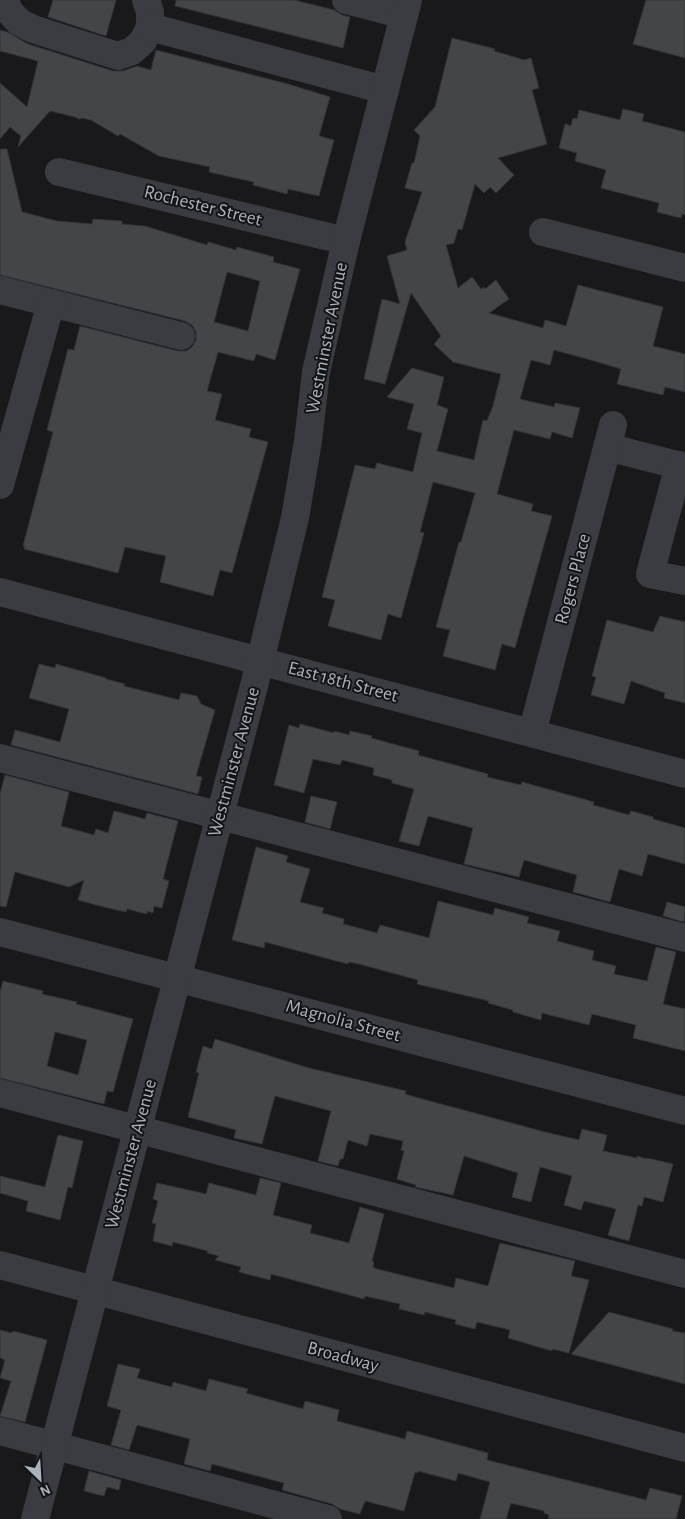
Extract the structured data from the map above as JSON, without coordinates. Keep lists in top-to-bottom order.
{
  "streets": {
    "street": [
      "Rochester Street",
      "Westminster Avenue",
      "Rogers Place",
      "East 18th Street",
      "Magnolia Street",
      "Broadway"
    ]
  },
  "crossings": [
    ["Rochester Street", "Westminster Avenue"],
    ["Westminster Avenue", "East 18th Street"],
    ["Westminster Avenue", "Magnolia Street"],
    ["Westminster Avenue", "Broadway"],
    ["Rogers Place", "East 18th Street"]
  ],
  "north": "bottom right"
}
